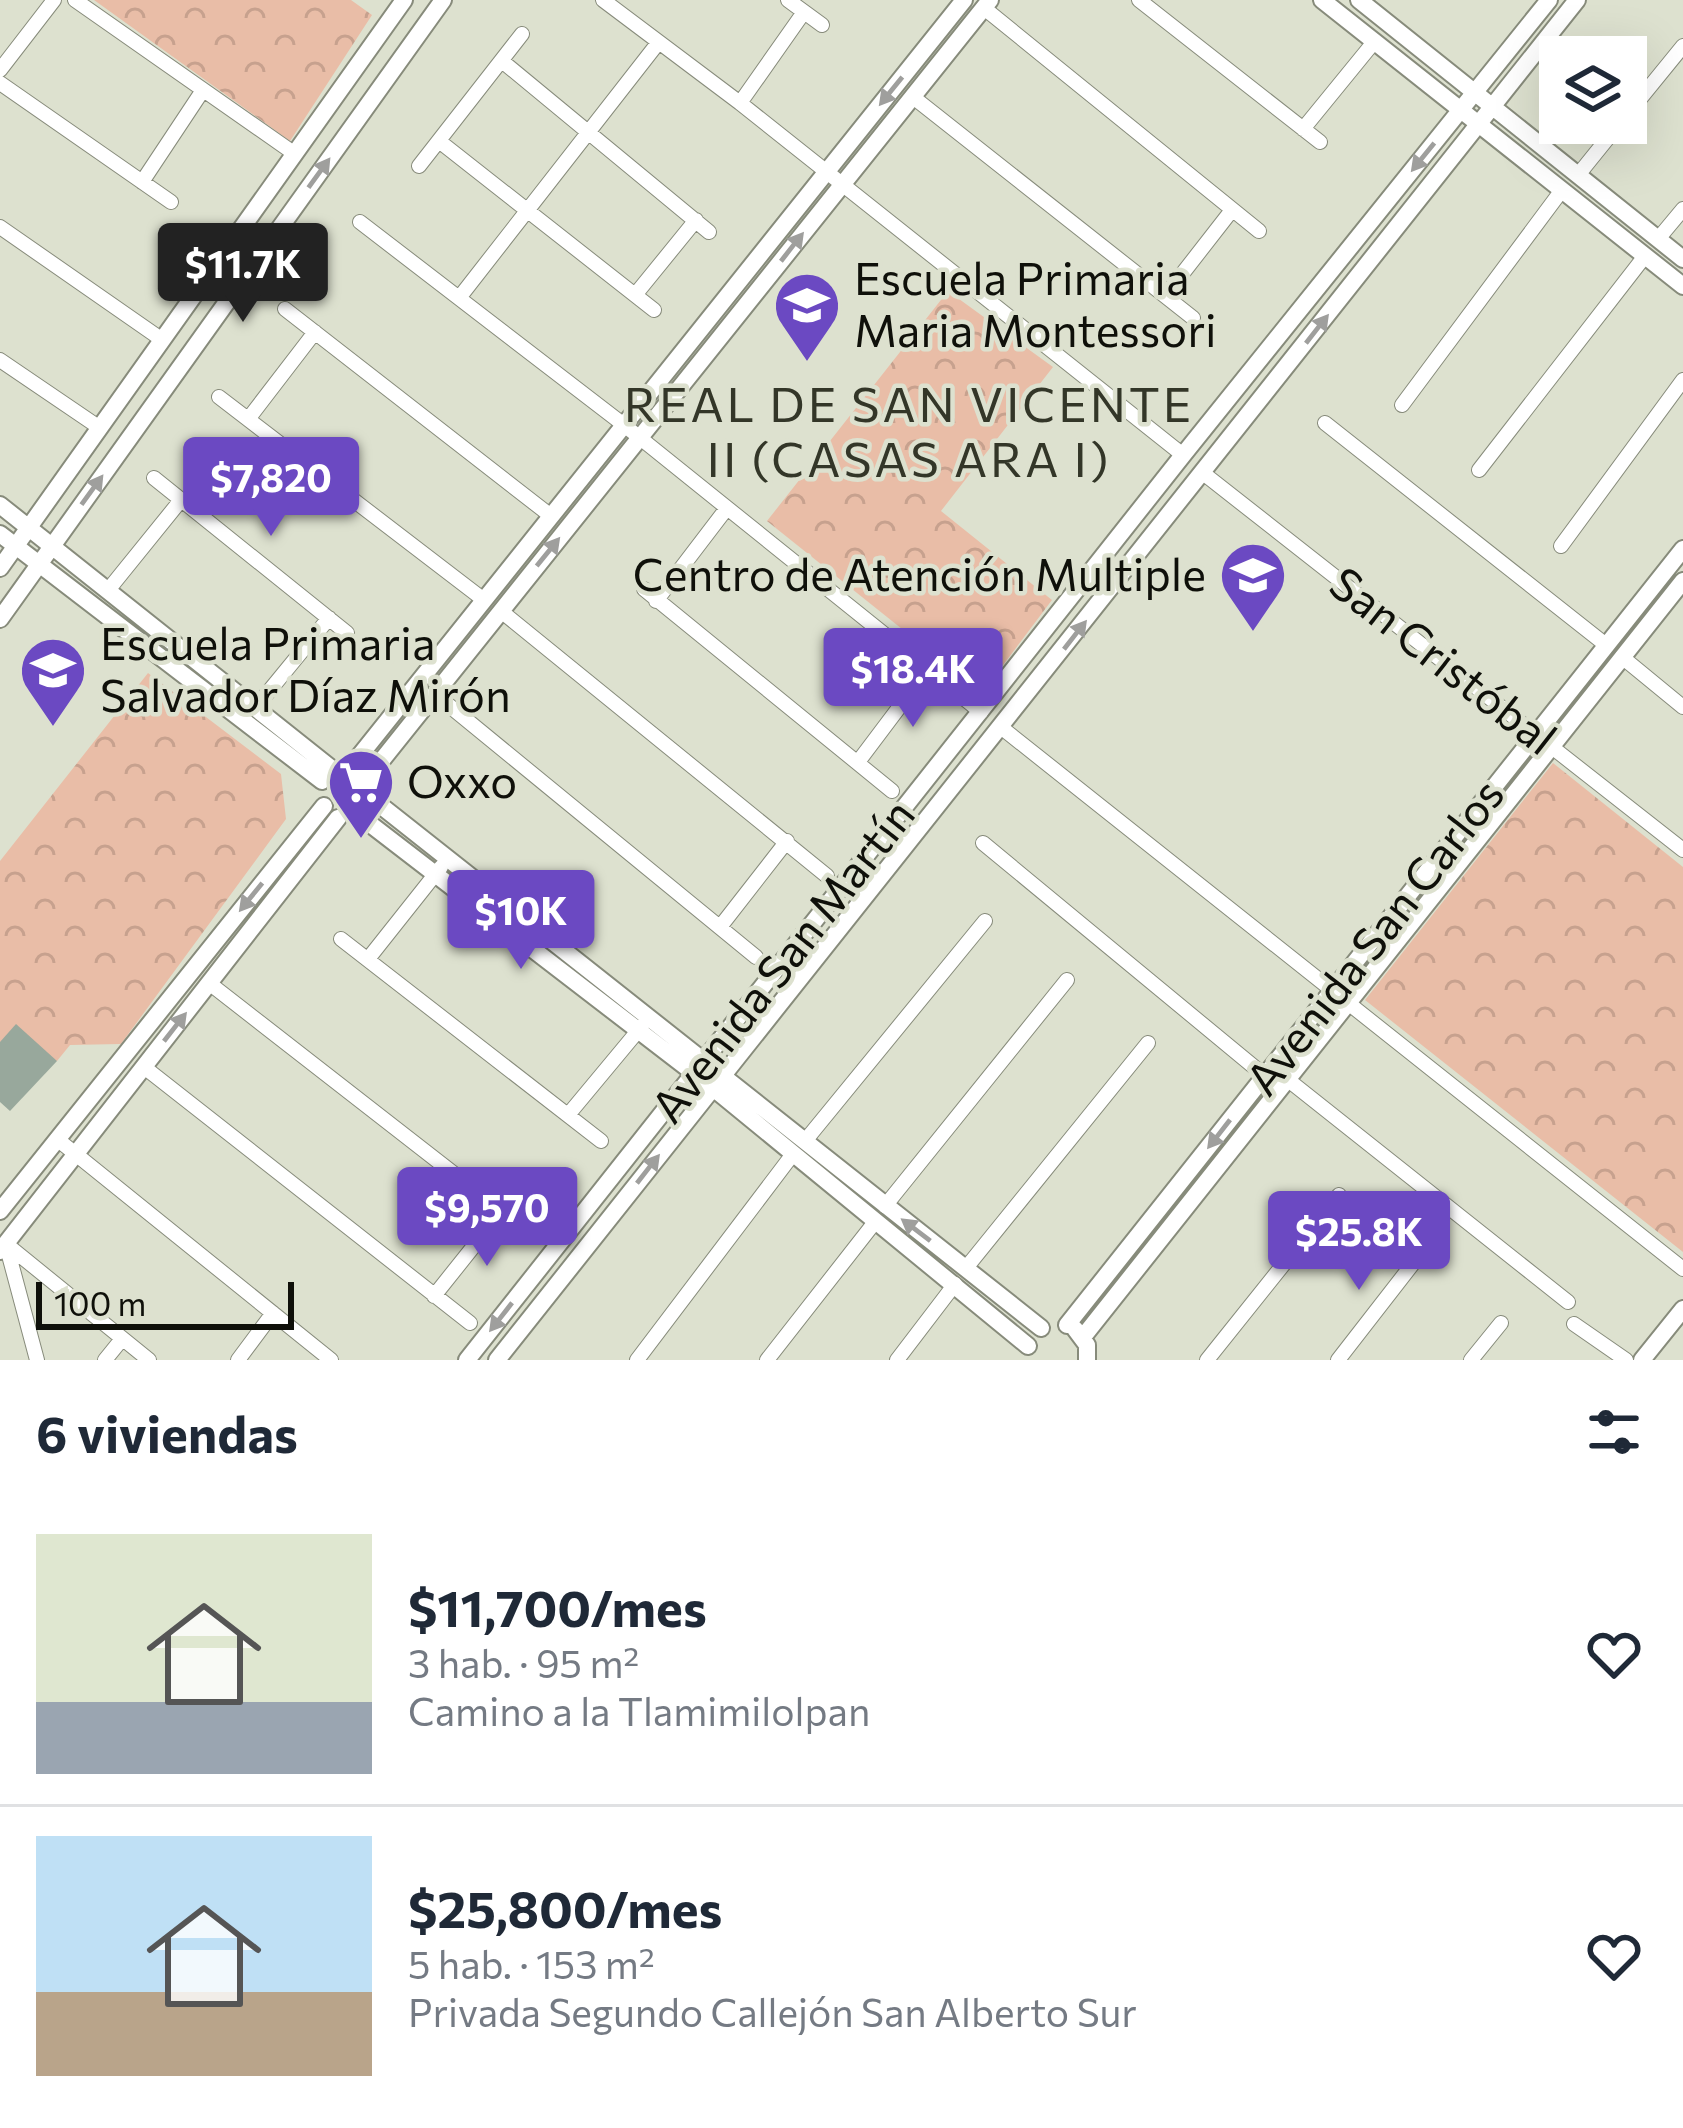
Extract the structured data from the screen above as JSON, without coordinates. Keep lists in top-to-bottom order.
{
  "streets": {
    "street": ["San Cristóbal", "Avenida San Carlos", "Avenida San Martín"]
  },
  "crossings": [
    ["San Cristóbal", "Avenida San Carlos"],
    ["San Cristóbal", "Avenida San Martín"]
  ],
  "districts": ["REAL DE SAN VICENTE II (CASAS ARA I)"],
  "places": {
    "school or university": ["Escuela Primaria Maria Montessori", "Centro de Atención Multiple", "Escuela Primaria Salvador Díaz Mirón"],
    "supermarket": ["Oxxo"]
  },
  "scale_bar": "100 m",
  "page": {
    "price": [
      "$11.7K",
      "$7,820",
      "$18.4K",
      "$10K",
      "$9,570",
      "$25.8K"
    ],
    "scale": "100 m",
    "heading": "6 viviendas",
    "list": [
      {
        "name": "$11,700/mes",
        "note": "3 hab. · 95 m² · Camino a la Tlamimilolpan"
      },
      {
        "name": "$25,800/mes",
        "note": "5 hab. · 153 m² · Privada Segundo Callejón San Alberto Sur"
      }
    ]
  }
}
